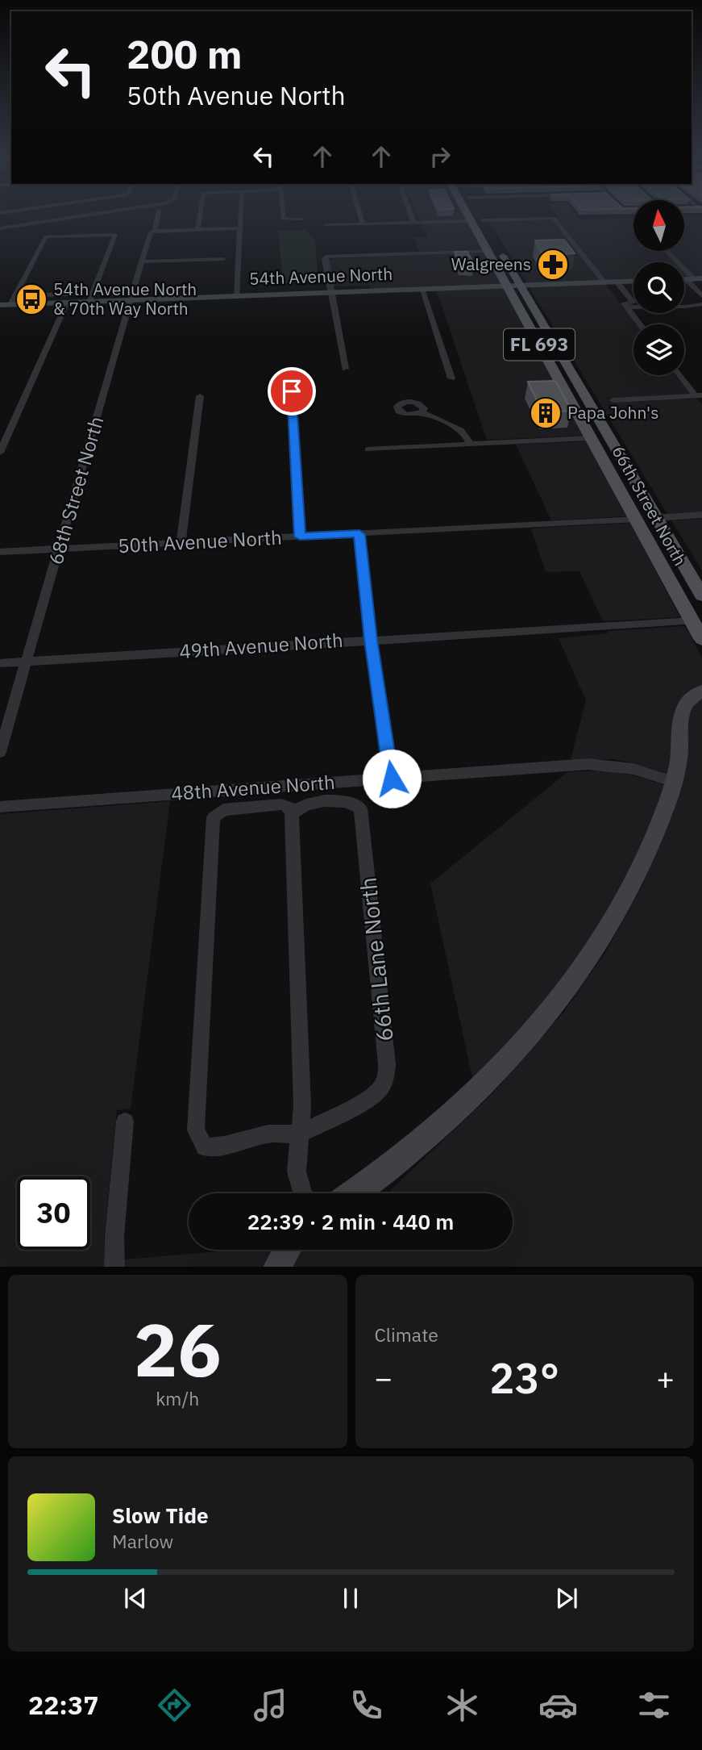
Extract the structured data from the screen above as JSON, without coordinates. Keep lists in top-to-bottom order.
{
  "streets": {
    "main road": ["54th Avenue North", "FL 693", "66th Street North"],
    "street": [
      "68th Street North",
      "50th Avenue North",
      "49th Avenue North",
      "48th Avenue North",
      "66th Lane North"
    ]
  },
  "crossings": [
    ["54th Avenue North", "68th Street North"],
    ["54th Avenue North", "66th Street North"],
    ["68th Street North", "50th Avenue North"],
    ["68th Street North", "49th Avenue North"],
    ["66th Street North", "50th Avenue North"],
    ["66th Street North", "49th Avenue North"]
  ],
  "places": {
    "pharmacy": ["Walgreens"],
    "bus stop": ["54th Avenue North & 70th Way North"],
    "building": ["Papa John's"]
  },
  "north": "top",
  "page": {
    "turn": ["200 m", "50th Avenue North"],
    "limit": "30",
    "trip": "22:39 · 2 min · 440 m",
    "tile": [
      ["26", "km/h"],
      "Climate"
    ],
    "heat": ["−", "23°", "+"],
    "song": ["Slow Tide", "Marlow"],
    "tabs": "22:37"
  }
}
